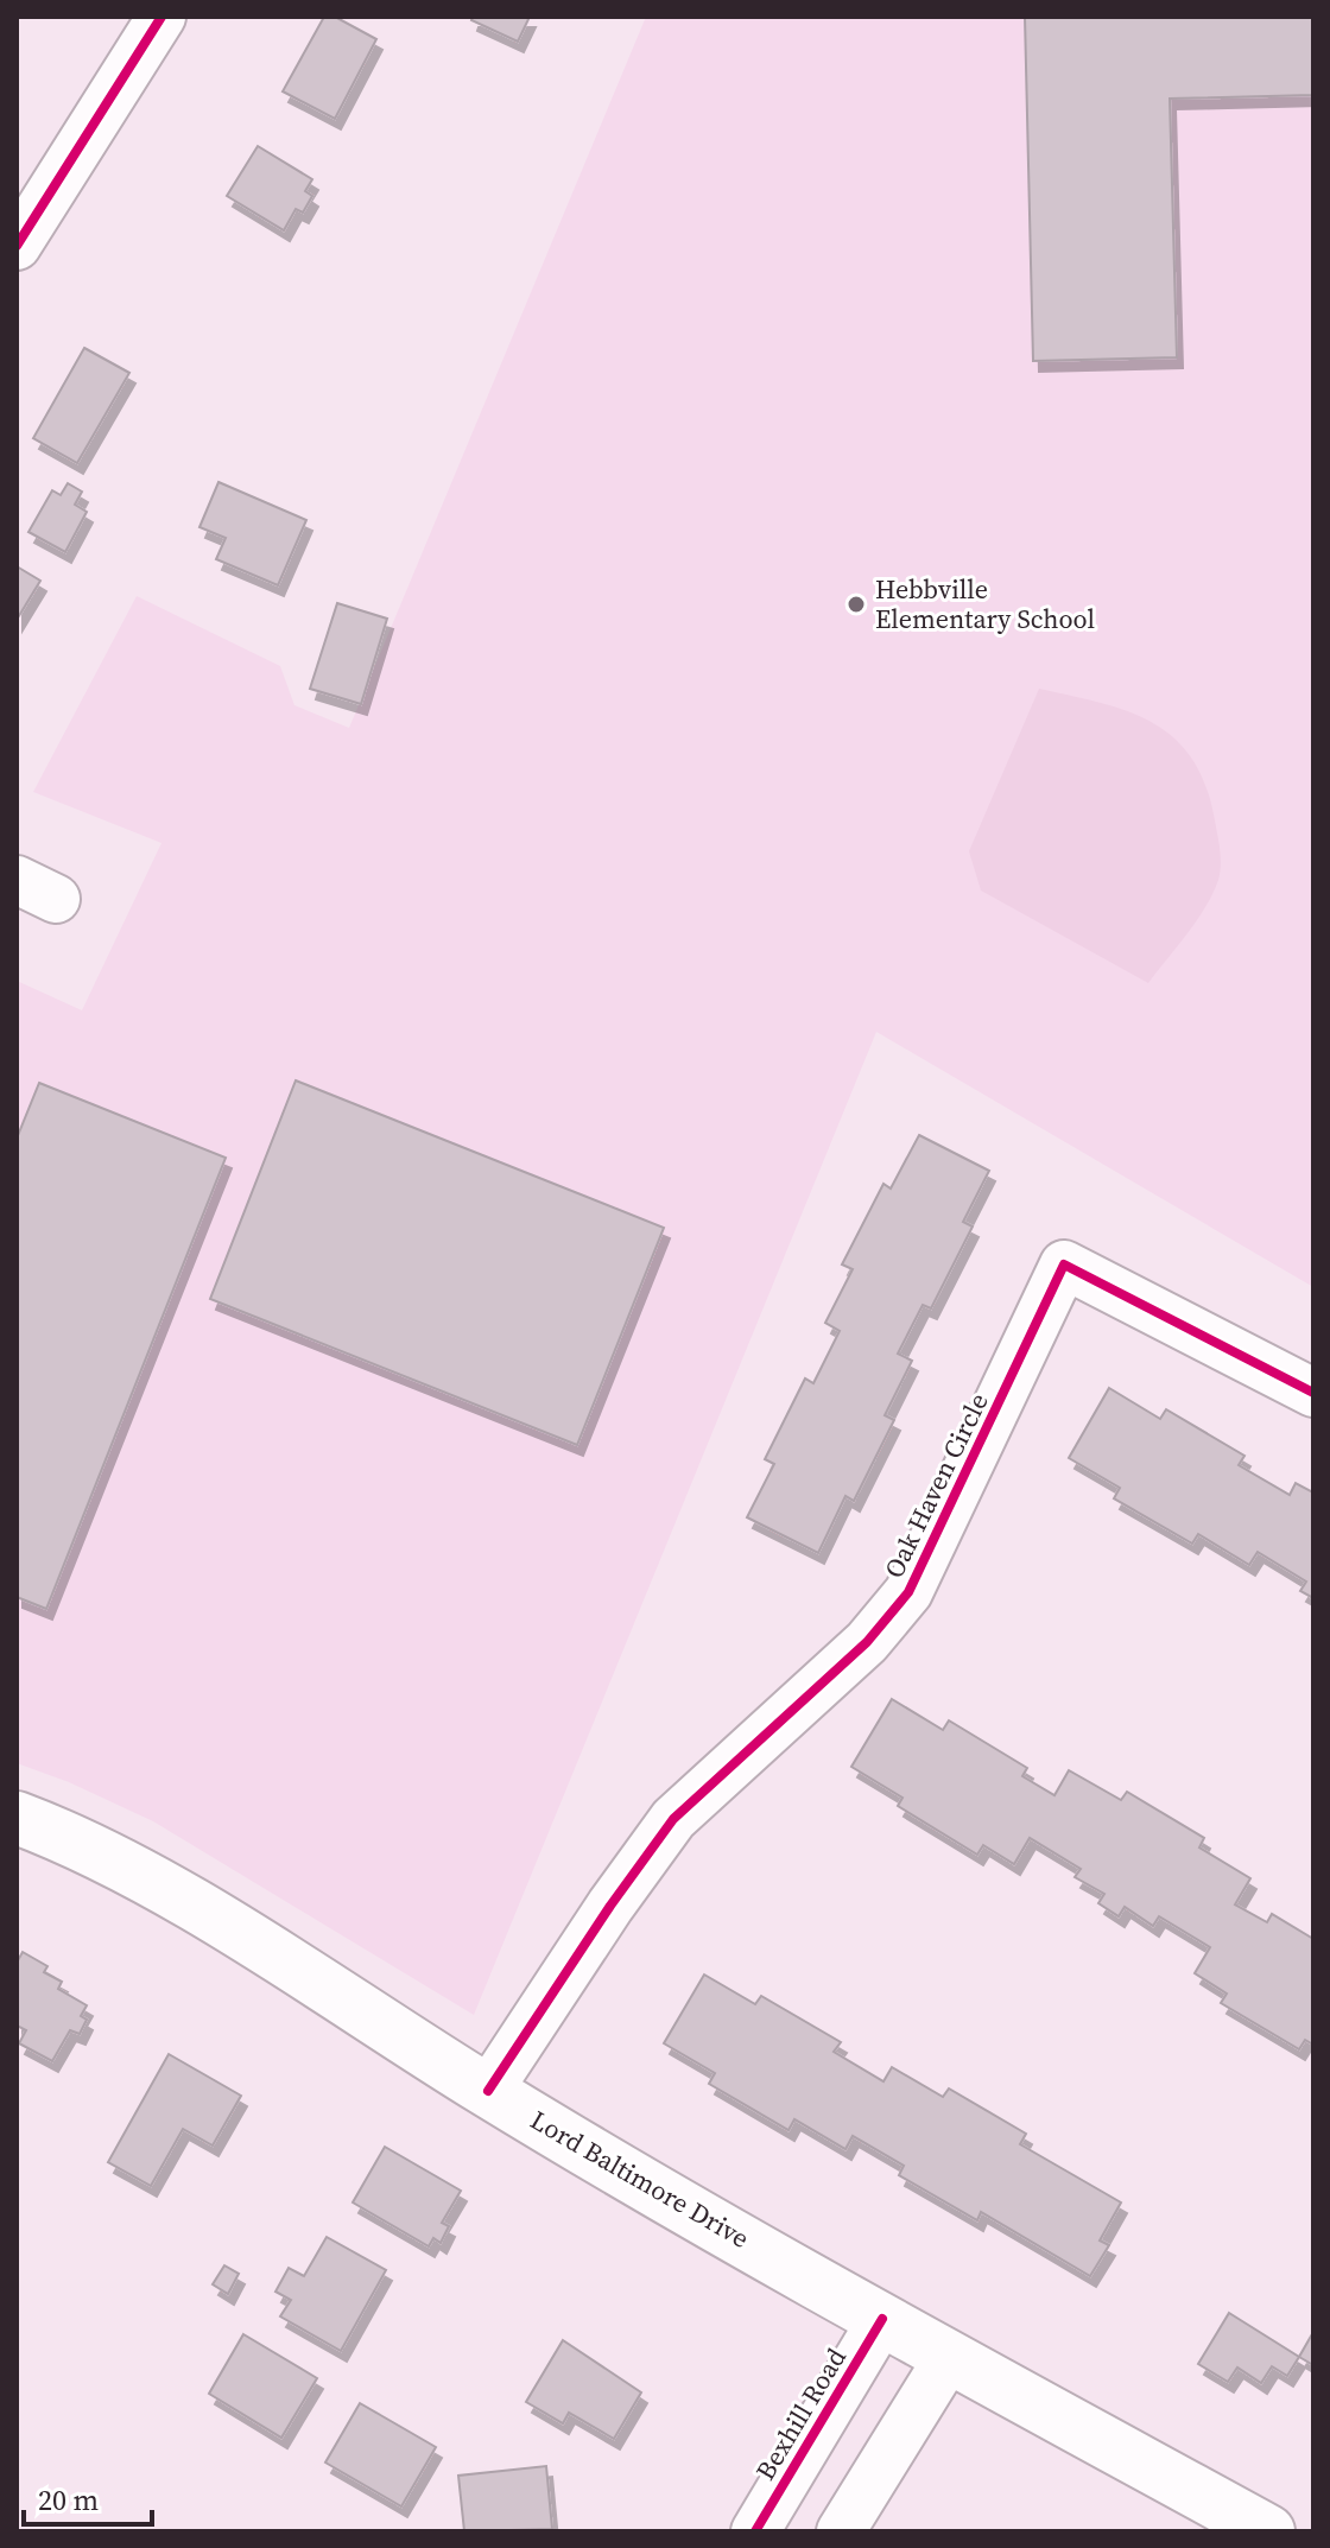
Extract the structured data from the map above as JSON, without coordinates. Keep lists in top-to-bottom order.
{
  "streets": {
    "main road": ["Lord Baltimore Drive"],
    "street": ["Oak Haven Circle", "Bexhill Road"]
  },
  "crossings": [
    ["Oak Haven Circle", "Lord Baltimore Drive"],
    ["Lord Baltimore Drive", "Bexhill Road"]
  ],
  "places": ["Hebbville Elementary School"],
  "scale_bar": "20 m"
}
